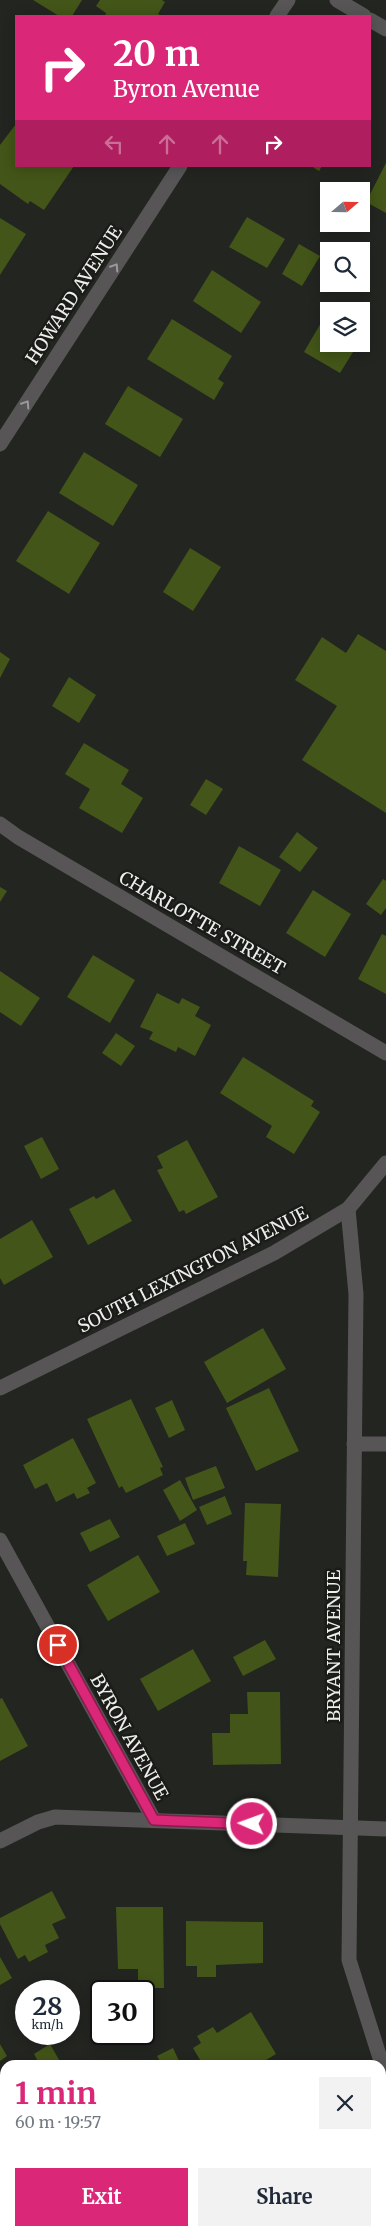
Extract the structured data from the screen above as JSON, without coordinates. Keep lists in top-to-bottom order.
{
  "streets": {
    "street": [
      "HOWARD AVENUE",
      "CHARLOTTE STREET",
      "SOUTH LEXINGTON AVENUE",
      "BRYANT AVENUE",
      "BYRON AVENUE"
    ]
  },
  "crossings": [
    ["SOUTH LEXINGTON AVENUE", "BRYANT AVENUE"]
  ],
  "one_way": ["HOWARD AVENUE"],
  "north": "right",
  "page": {
    "turn": ["20 m", "Byron Avenue"],
    "speed": "28 km/h",
    "limit": "30",
    "heading": ["1 min", "60 m · 19:57"],
    "buttons": ["Exit", "Share"]
  }
}
